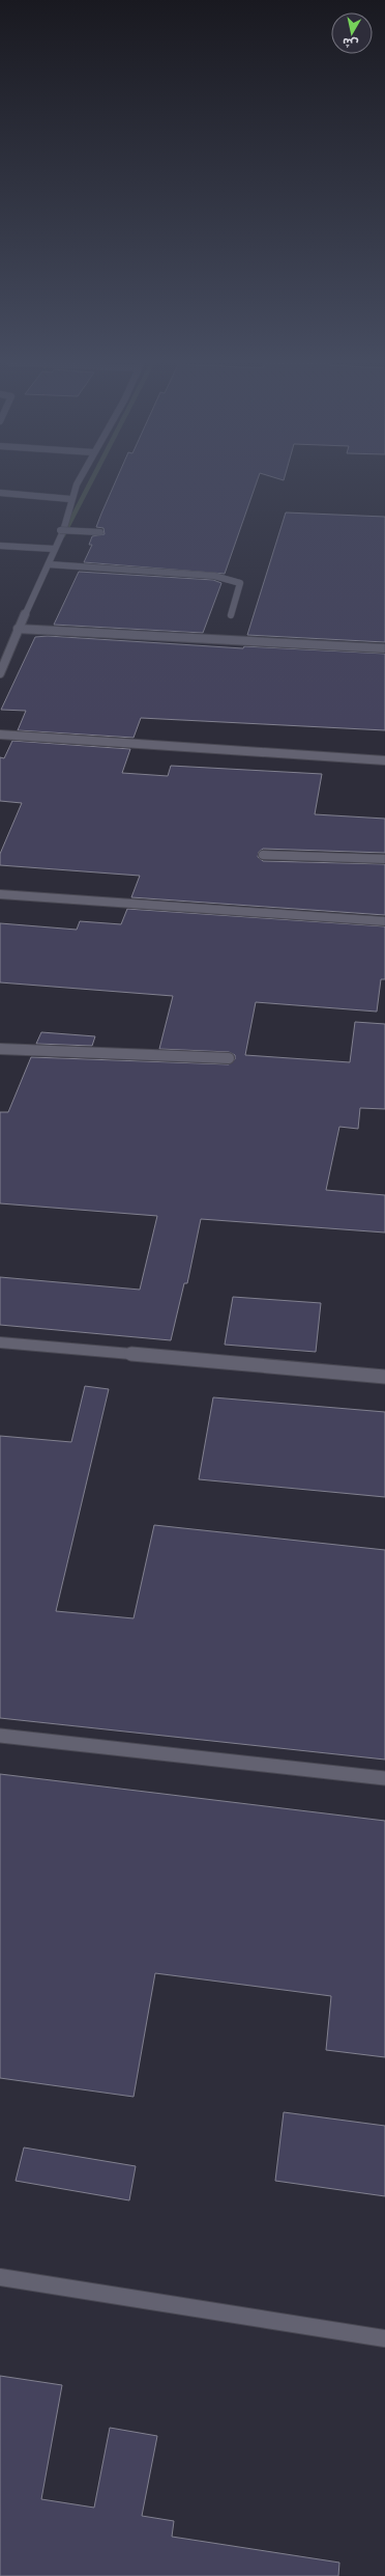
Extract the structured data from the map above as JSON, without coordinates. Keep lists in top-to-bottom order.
{
  "north": "bottom"
}
